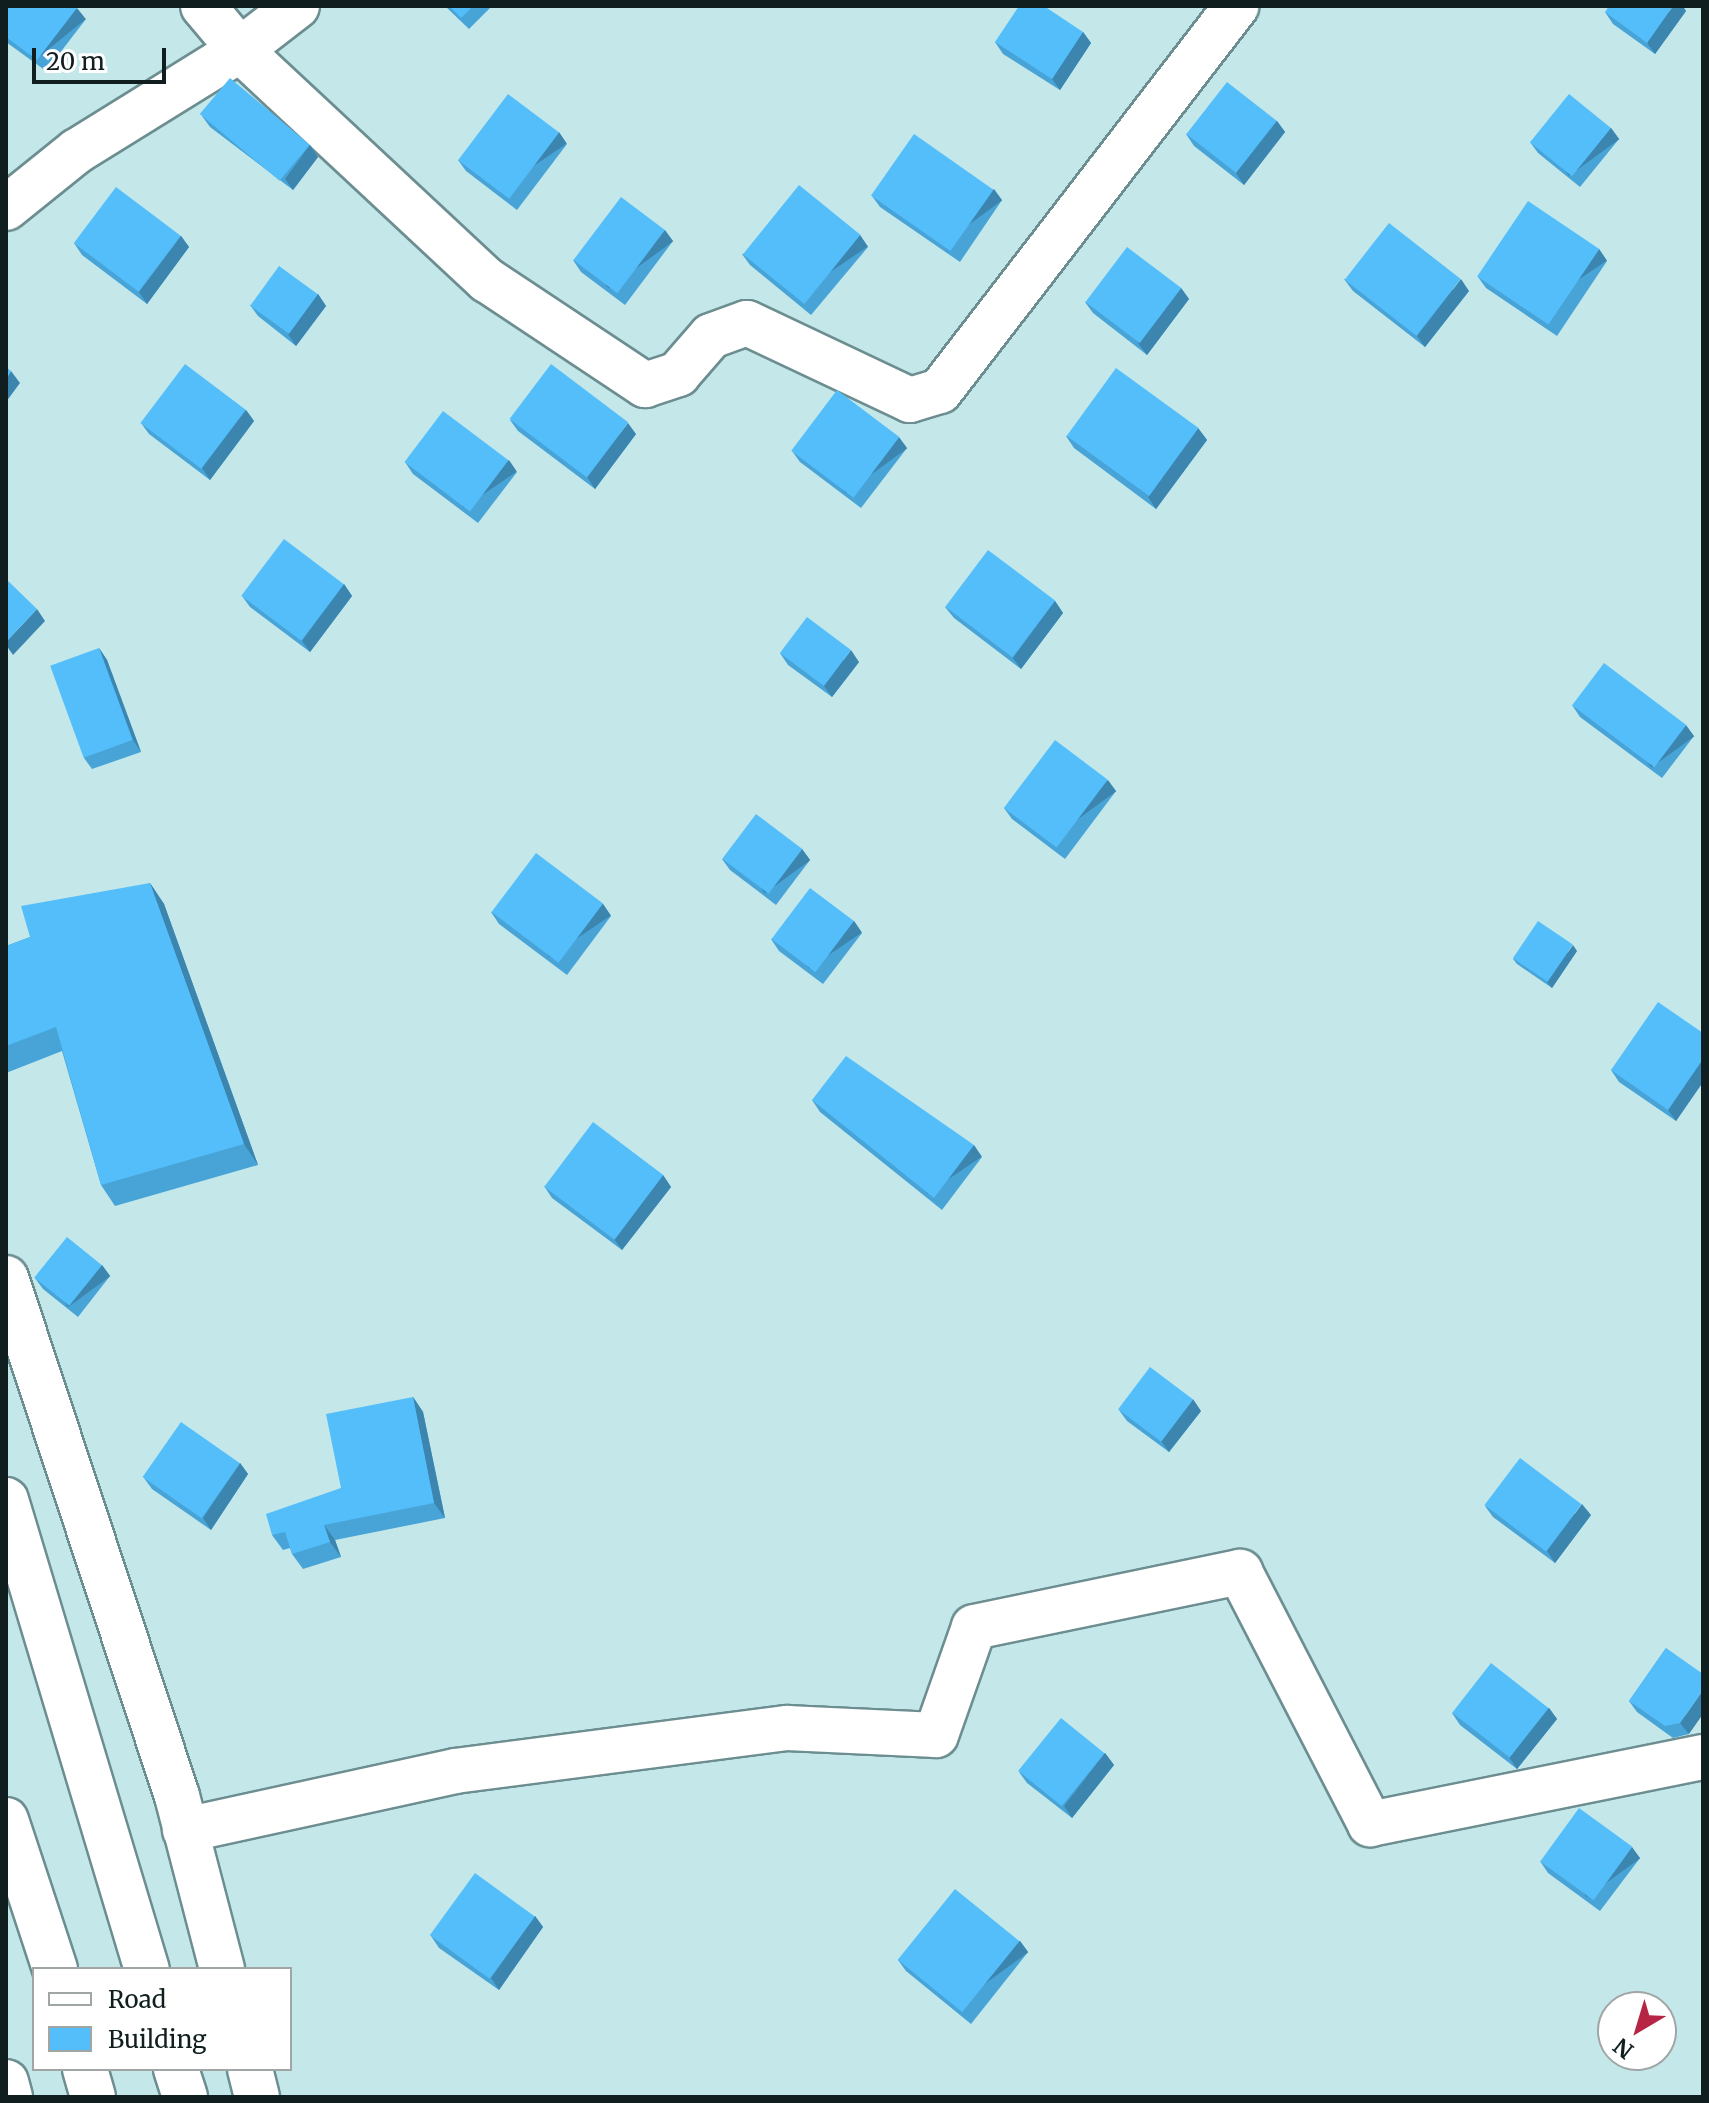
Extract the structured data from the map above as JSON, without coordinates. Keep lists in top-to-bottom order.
{
  "legend": ["Road", "Building"],
  "scale_bar": "20 m",
  "north": "bottom left"
}
